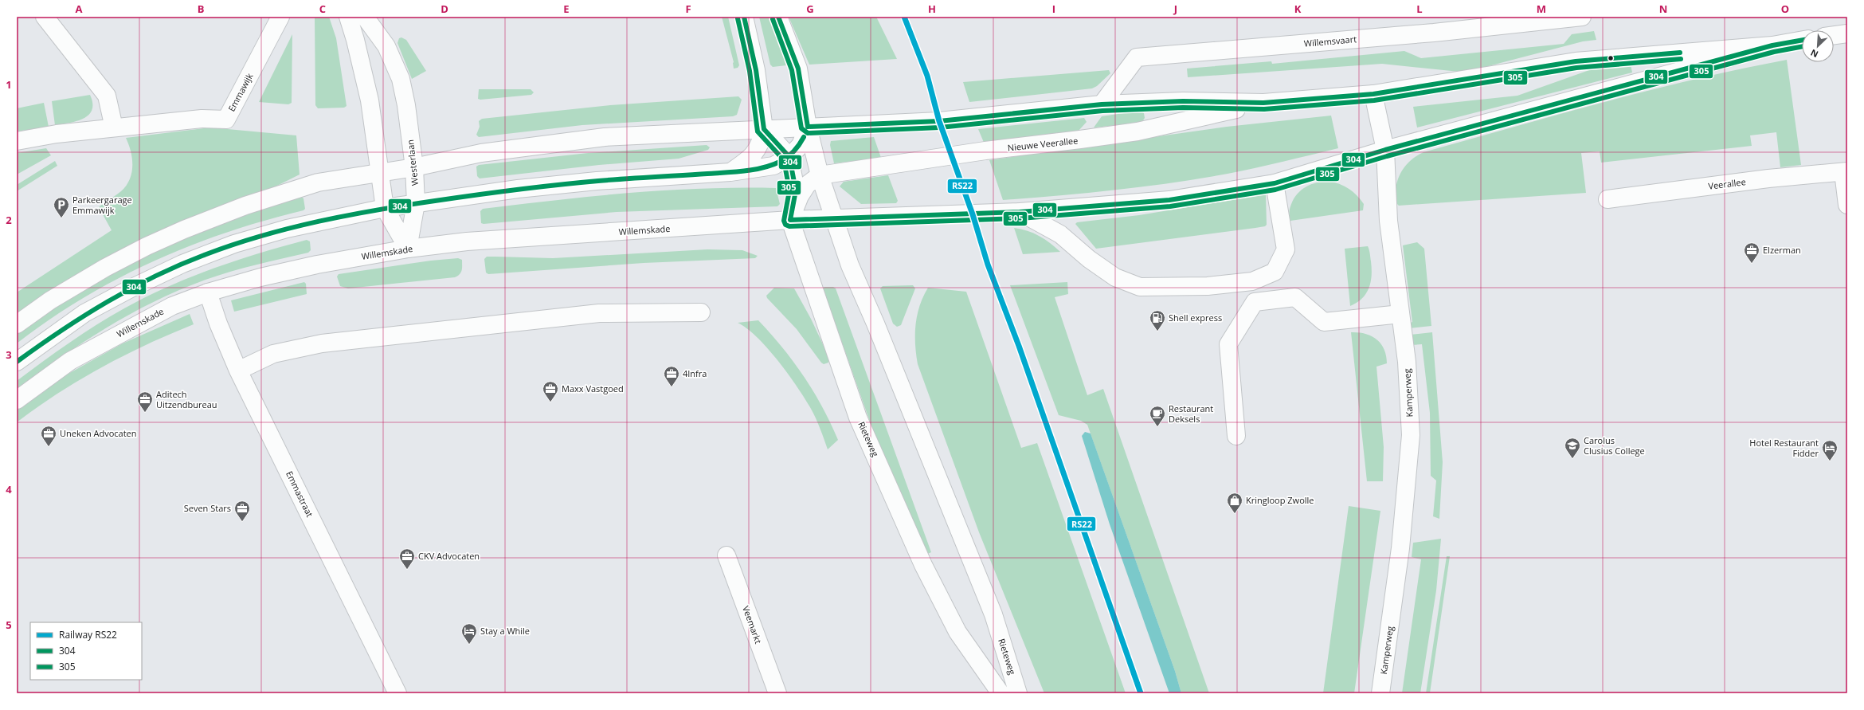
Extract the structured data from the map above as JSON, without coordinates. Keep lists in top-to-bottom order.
{
  "streets": {
    "main road": [
      "Willemsvaart",
      "Emmawijk",
      "Nieuwe Veerallee",
      "Westerlaan",
      "Veerallee",
      "Willemskade",
      "Kamperweg",
      "Rieteweg",
      "Emmastraat",
      "Veemarkt"
    ]
  },
  "crossings": [
    ["Willemsvaart", "Nieuwe Veerallee"],
    ["Nieuwe Veerallee", "Willemskade"],
    ["Nieuwe Veerallee", "Kamperweg"],
    ["Nieuwe Veerallee", "Rieteweg"],
    ["Westerlaan", "Willemskade"],
    ["Willemskade", "Rieteweg"],
    ["Willemskade", "Emmastraat"]
  ],
  "places": {
    "parking": ["Parkeergarage Emmawijk"],
    "office": [
      "Elzerman",
      "4Infra",
      "Maxx Vastgoed",
      "Aditech Uitzendbureau",
      "Uneken Advocaten",
      "Seven Stars",
      "CKV Advocaten"
    ],
    "fuel station": ["Shell express"],
    "cafe": ["Restaurant Deksels"],
    "school or university": ["Carolus Clusius College"],
    "hotel": ["Hotel Restaurant Fidder", "Stay a While"],
    "shop": ["Kringloop Zwolle"]
  },
  "lines": ["rail line RS22", "transit line 304", "transit line 305"],
  "legend": ["Railway RS22", "304", "305"],
  "north": "bottom left",
  "grid": {
    "columns": [
      "A",
      "B",
      "C",
      "D",
      "E",
      "F",
      "G",
      "H",
      "I",
      "J",
      "K",
      "L",
      "M",
      "N",
      "O"
    ],
    "rows": [
      "1",
      "2",
      "3",
      "4",
      "5"
    ]
  }
}
